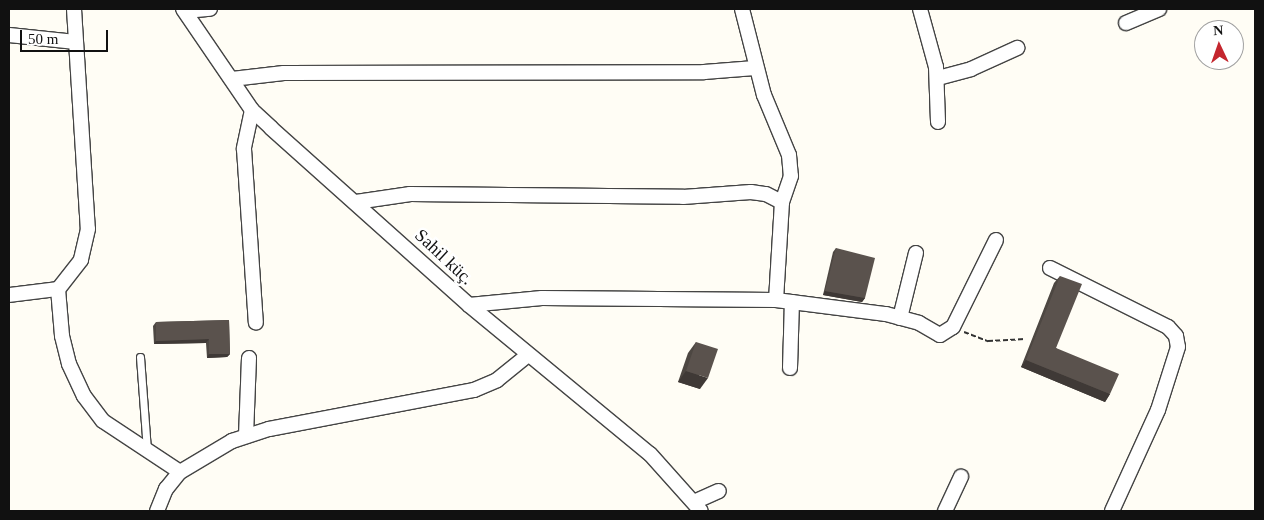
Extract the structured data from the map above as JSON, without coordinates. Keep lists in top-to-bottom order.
{
  "streets": {
    "street": ["Sahil küç."]
  },
  "scale_bar": "50 m",
  "north": "top"
}
